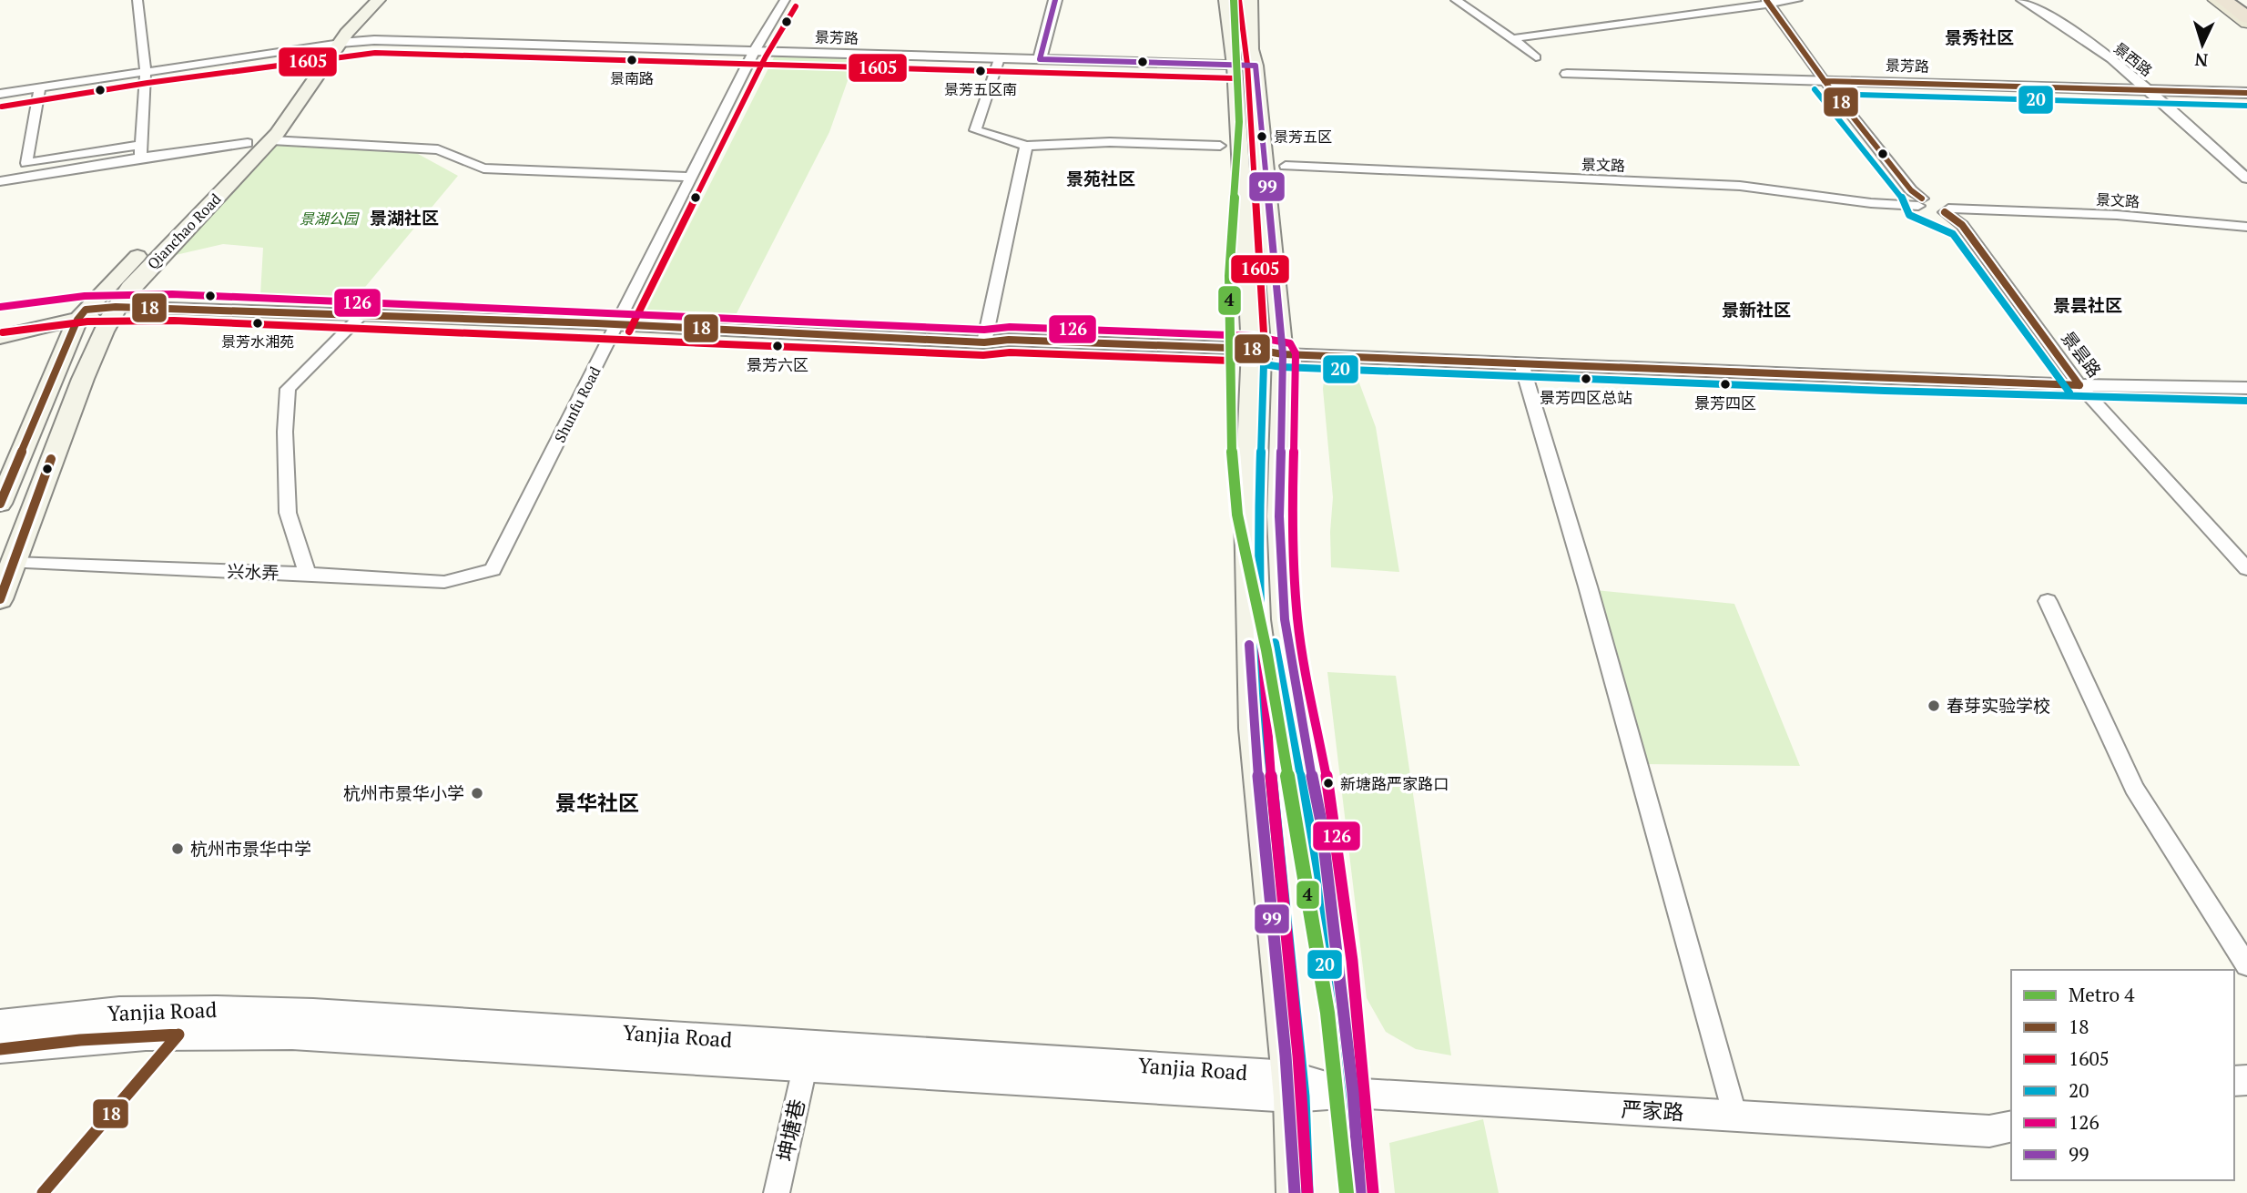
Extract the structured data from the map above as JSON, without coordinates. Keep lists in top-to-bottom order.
{
  "streets": {
    "main road": ["Qianchao Road"],
    "street": [
      "景芳路",
      "景西路",
      "景文路",
      "景昙路",
      "Shunfu Road",
      "兴水弄",
      "Yanjia Road",
      "严家路",
      "坤塘巷"
    ]
  },
  "crossings": [
    ["景芳路", "景西路"],
    ["景芳路", "Qianchao Road"],
    ["景芳路", "景昙路"],
    ["景芳路", "Shunfu Road"],
    ["景文路", "景昙路"],
    ["Qianchao Road", "兴水弄"],
    ["Shunfu Road", "兴水弄"],
    ["Yanjia Road", "严家路"],
    ["Yanjia Road", "坤塘巷"]
  ],
  "districts": [
    "景秀社区",
    "景苑社区",
    "景湖社区",
    "景昙社区",
    "景新社区",
    "景华社区"
  ],
  "parks": ["景湖公园"],
  "places": [
    "景南路",
    "景芳五区南",
    "景芳五区",
    "景芳水湘苑",
    "景芳六区",
    "景芳四区总站",
    "景芳四区",
    "春芽实验学校",
    "新塘路严家路口",
    "杭州市景华小学",
    "杭州市景华中学"
  ],
  "lines": [
    "metro line 4",
    "transit line 18",
    "transit line 1605",
    "transit line 99",
    "transit line 20",
    "transit line 126"
  ],
  "legend": [
    "Metro 4",
    "18",
    "1605",
    "20",
    "126",
    "99"
  ],
  "north": "bottom"
}
